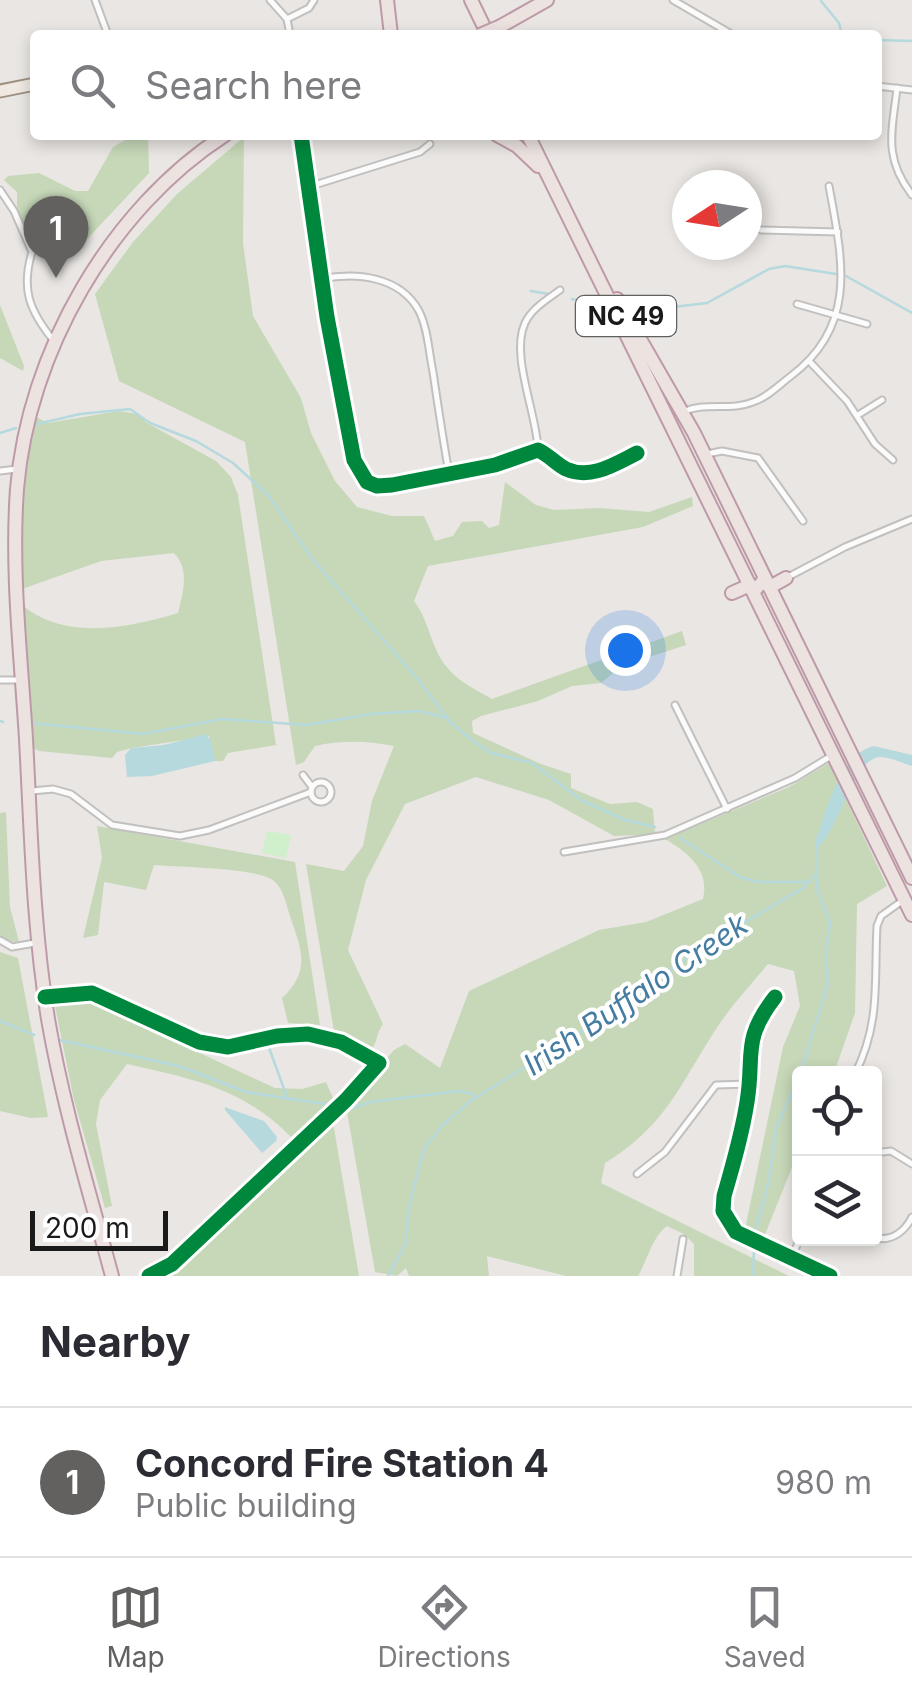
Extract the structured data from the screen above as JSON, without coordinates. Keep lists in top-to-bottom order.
{
  "streets": {
    "highway": ["NC 49"]
  },
  "water": ["Irish Buffalo Creek"],
  "scale_bar": "200 m",
  "north": "left",
  "page": {
    "search": "Search here",
    "pins": "1",
    "scale": "200 m",
    "heading": "Nearby",
    "list": [
      {
        "mark": "1",
        "name": "Concord Fire Station 4",
        "note": "Public building",
        "value": "980 m"
      }
    ],
    "nav": ["Map", "Directions", "Saved"]
  }
}
